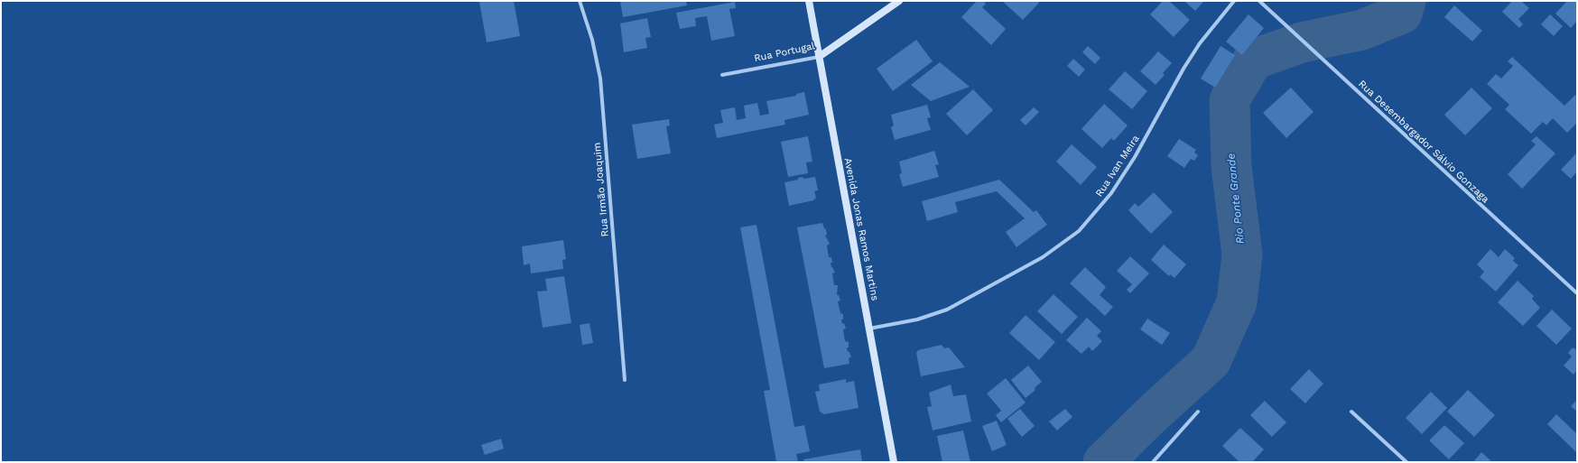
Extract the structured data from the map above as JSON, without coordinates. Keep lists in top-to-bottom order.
{
  "streets": {
    "main road": ["Rua Portugal", "Avenida Jonas Ramos Martins"],
    "street": ["Rua Desembargador Sálvio Gonzaga", "Rua Ivan Meira", "Rua Irmão Joaquim"]
  },
  "crossings": [
    ["Rua Portugal", "Avenida Jonas Ramos Martins"],
    ["Rua Ivan Meira", "Avenida Jonas Ramos Martins"]
  ],
  "water": ["Rio Ponte Grande"]
}
